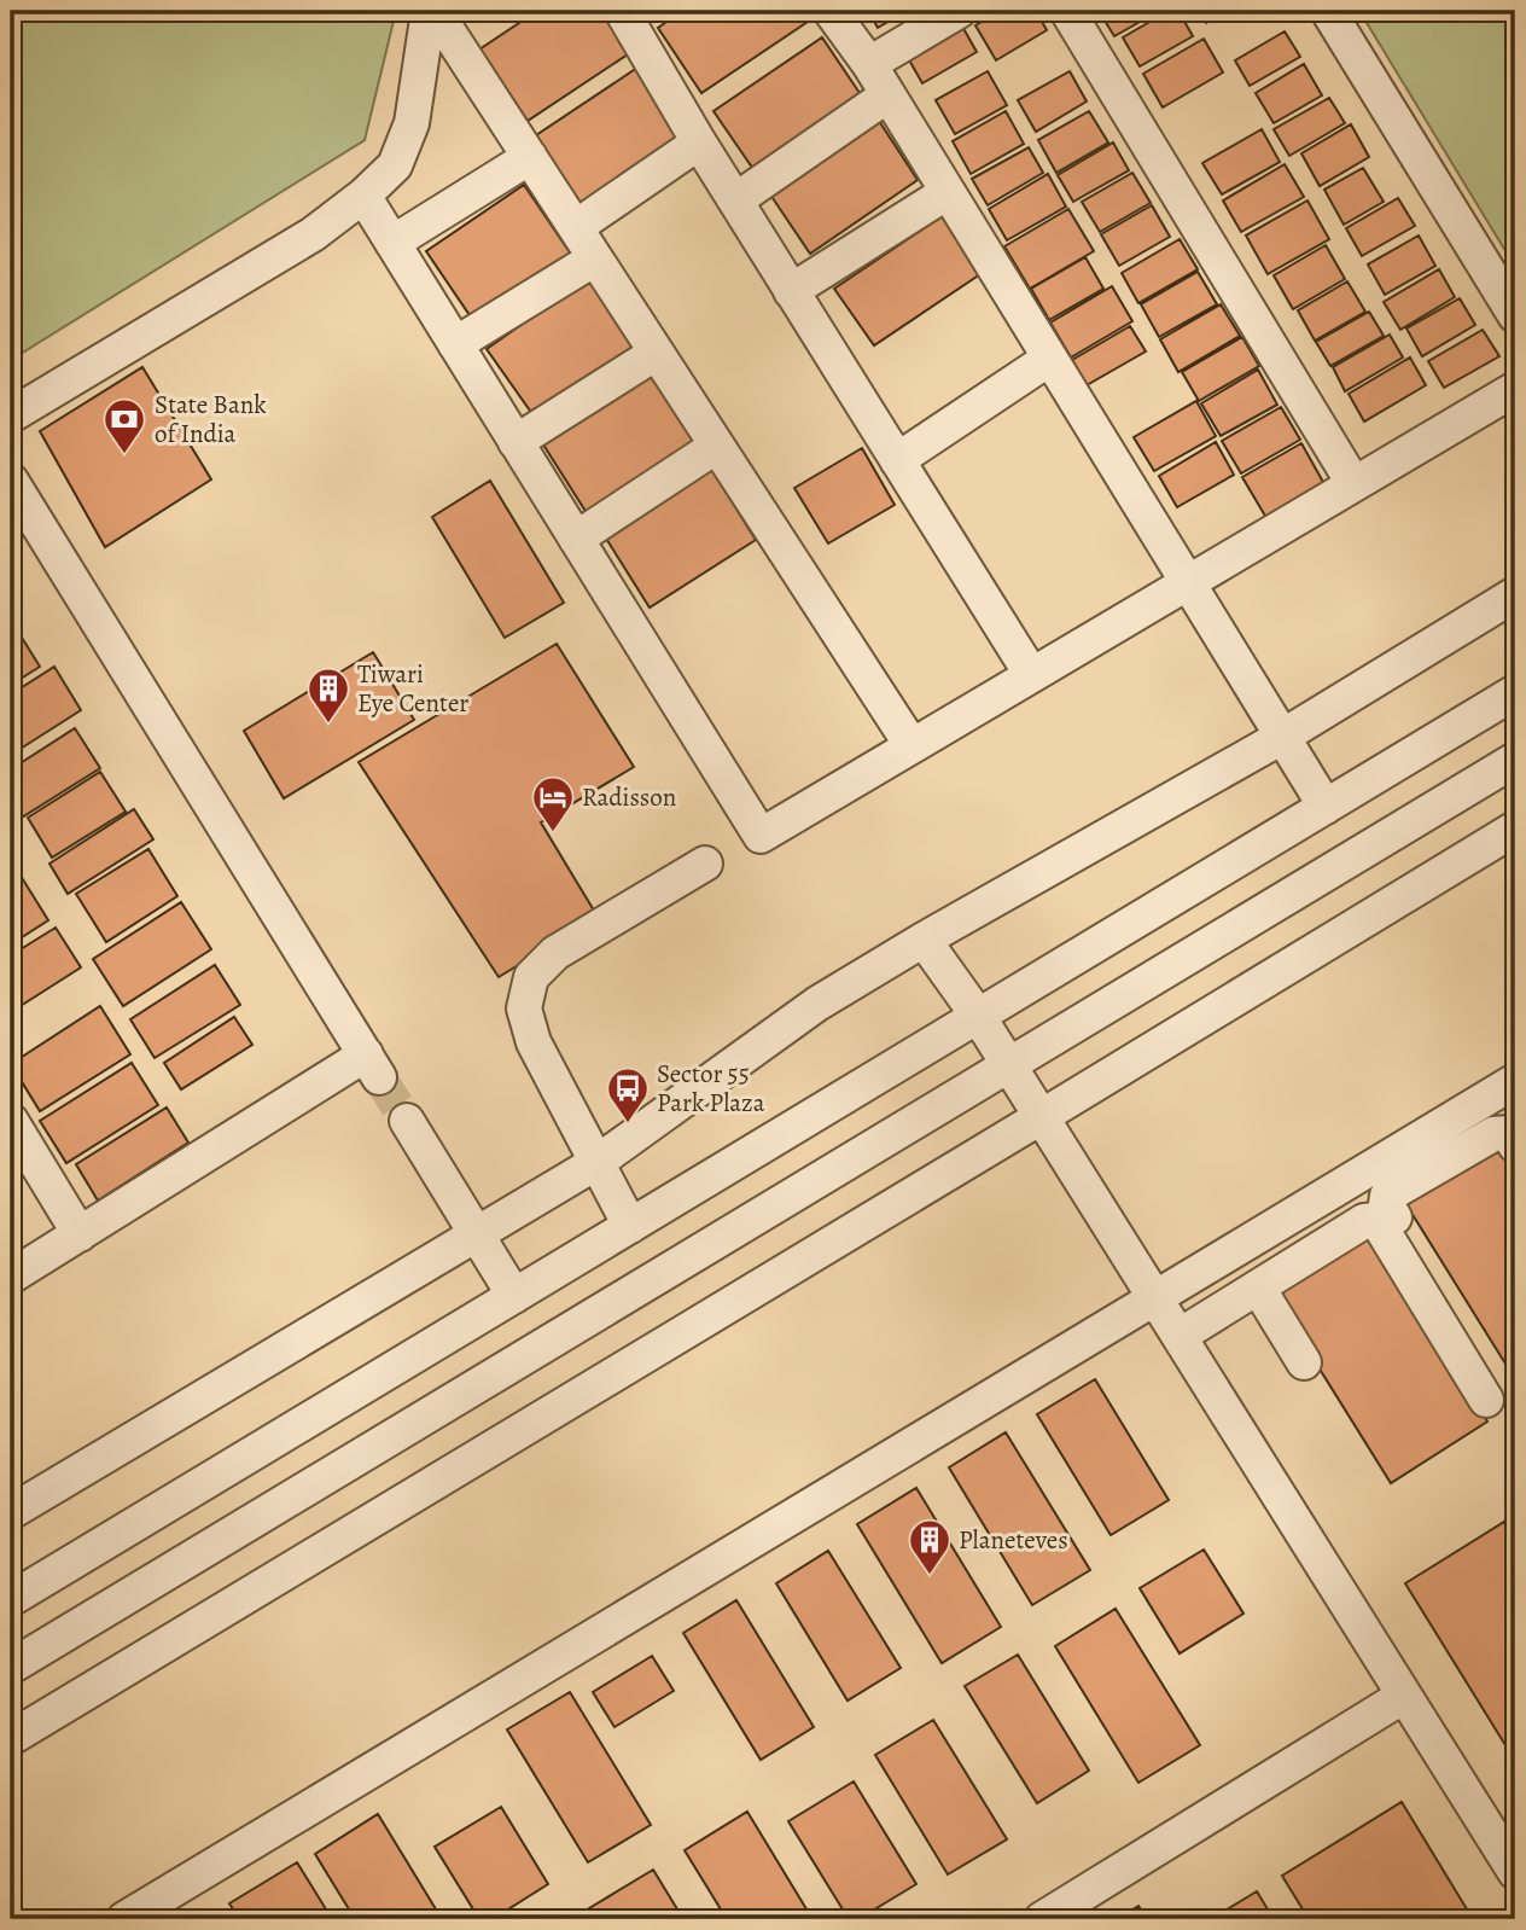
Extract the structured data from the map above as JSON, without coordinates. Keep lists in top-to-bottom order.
{
  "places": {
    "bank": ["State Bank of India"],
    "building": ["Tiwari Eye Center", "Planeteves"],
    "hotel": ["Radisson"],
    "bus stop": ["Sector 55 Park Plaza"]
  }
}
